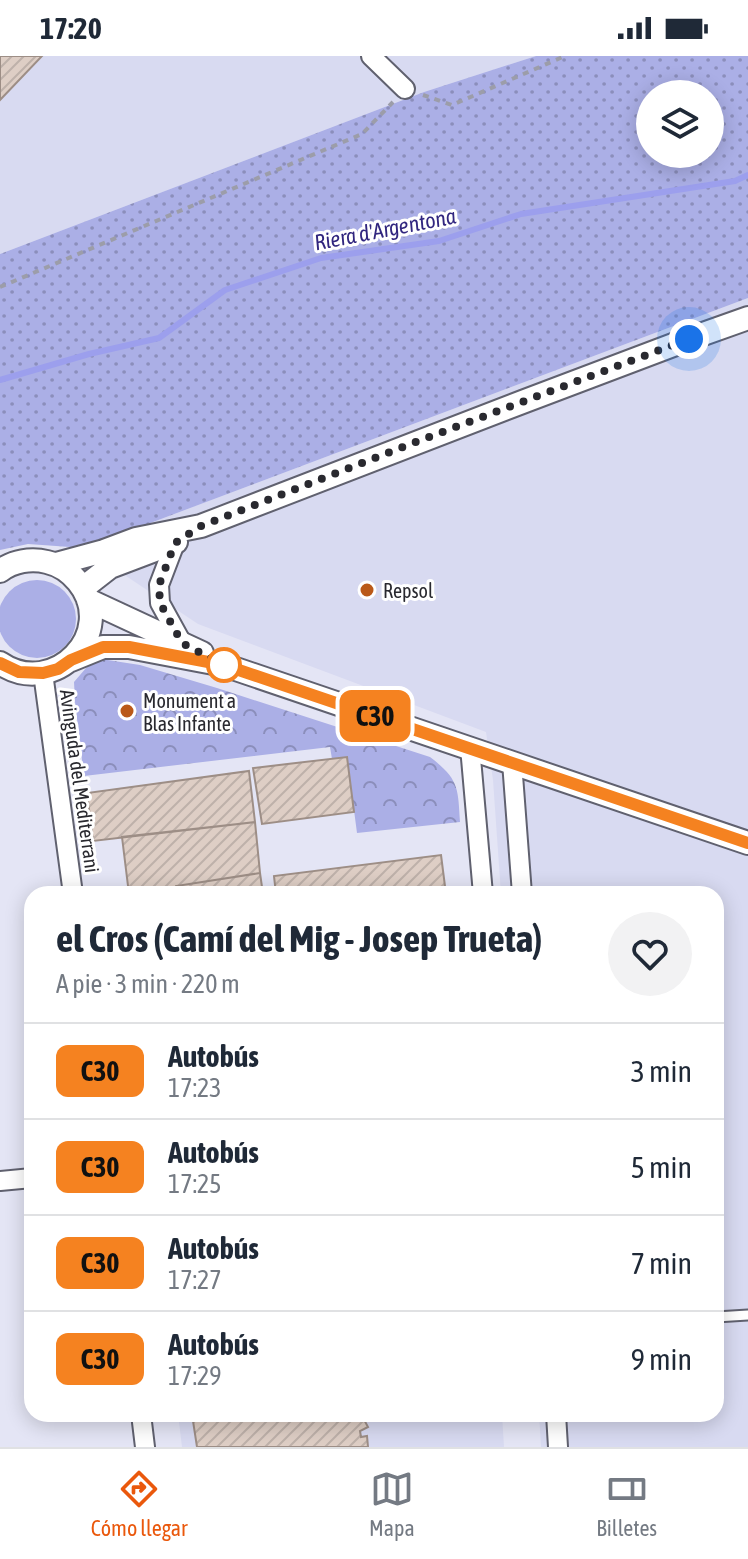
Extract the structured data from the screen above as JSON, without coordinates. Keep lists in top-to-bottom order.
{
  "streets": {
    "street": ["Avinguda del Mediterrani"]
  },
  "water": ["Riera d'Argentona"],
  "places": ["Repsol", "Monument a Blas Infante"],
  "lines": ["bus line C30"],
  "page": {
    "status": "17:20",
    "on_map": "C30",
    "heading": ["el Cros (Camí del Mig - Josep Trueta)", "A pie · 3 min · 220 m"],
    "list": [
      {
        "mark": "C30",
        "name": "Autobús",
        "note": "17:23",
        "value": "3 min"
      },
      {
        "mark": "C30",
        "name": "Autobús",
        "note": "17:25",
        "value": "5 min"
      },
      {
        "mark": "C30",
        "name": "Autobús",
        "note": "17:27",
        "value": "7 min"
      },
      {
        "mark": "C30",
        "name": "Autobús",
        "note": "17:29",
        "value": "9 min"
      }
    ],
    "tabs": ["Cómo llegar", "Mapa", "Billetes"]
  }
}
